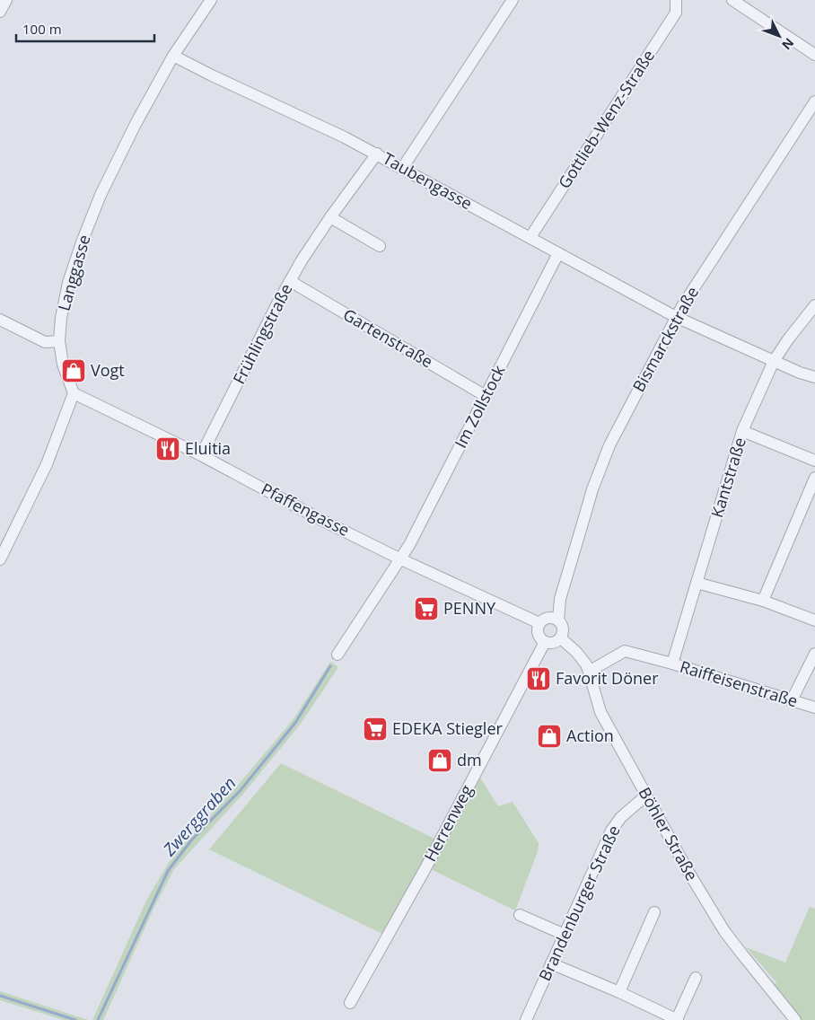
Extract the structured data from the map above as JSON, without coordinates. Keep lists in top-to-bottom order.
{
  "streets": {
    "street": [
      "Gottlieb-Wenz-Straße",
      "Taubengasse",
      "Langgasse",
      "Frühlingstraße",
      "Gartenstraße",
      "Bismarckstraße",
      "Im Zollstock",
      "Kantstraße",
      "Pfaffengasse",
      "Raiffeisenstraße",
      "Herrenweg",
      "Böhler Straße",
      "Brandenburger Straße"
    ]
  },
  "crossings": [
    ["Gottlieb-Wenz-Straße", "Taubengasse"],
    ["Taubengasse", "Langgasse"],
    ["Taubengasse", "Frühlingstraße"],
    ["Taubengasse", "Bismarckstraße"],
    ["Taubengasse", "Im Zollstock"],
    ["Taubengasse", "Kantstraße"],
    ["Langgasse", "Pfaffengasse"],
    ["Frühlingstraße", "Gartenstraße"],
    ["Frühlingstraße", "Pfaffengasse"],
    ["Gartenstraße", "Im Zollstock"],
    ["Bismarckstraße", "Pfaffengasse"],
    ["Bismarckstraße", "Herrenweg"],
    ["Bismarckstraße", "Böhler Straße"],
    ["Im Zollstock", "Pfaffengasse"],
    ["Kantstraße", "Raiffeisenstraße"],
    ["Pfaffengasse", "Herrenweg"],
    ["Pfaffengasse", "Böhler Straße"],
    ["Raiffeisenstraße", "Böhler Straße"],
    ["Herrenweg", "Böhler Straße"],
    ["Böhler Straße", "Brandenburger Straße"]
  ],
  "water": ["Zwerggraben"],
  "places": {
    "shop": ["Vogt", "Action", "dm"],
    "restaurant": ["Eluitia", "Favorit Döner"],
    "supermarket": ["PENNY", "EDEKA Stiegler"]
  },
  "scale_bar": "100 m",
  "north": "bottom right"
}
